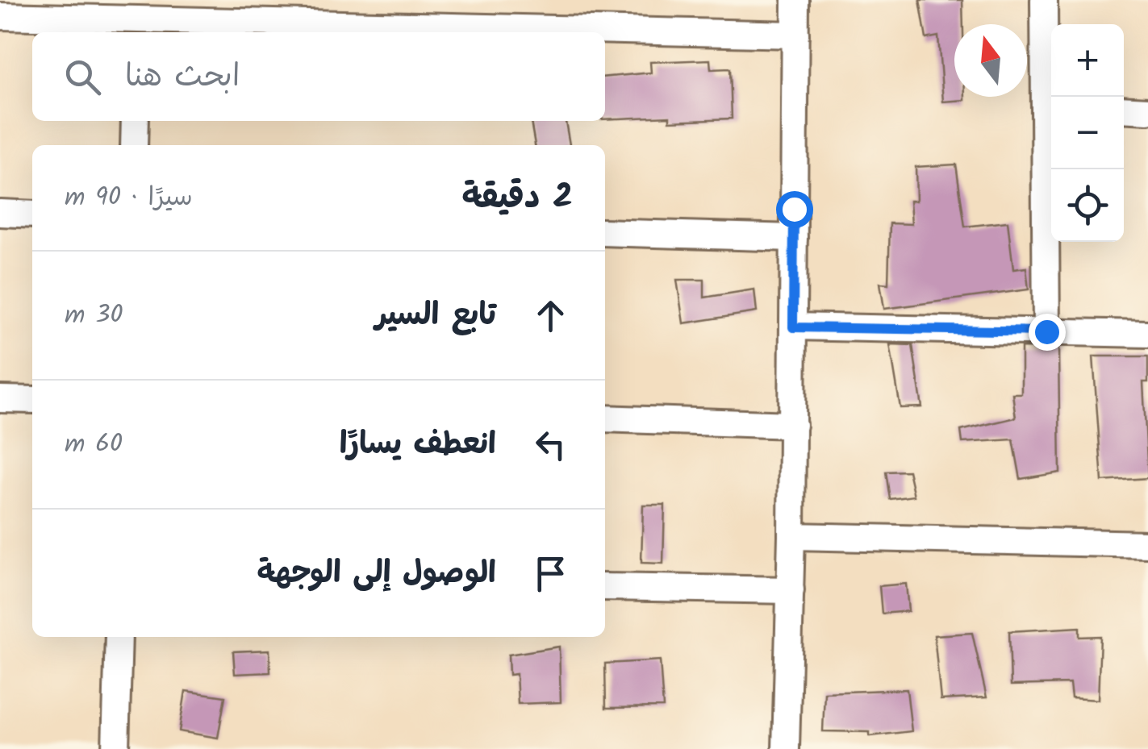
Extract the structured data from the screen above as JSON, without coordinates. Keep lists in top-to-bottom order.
{
  "north": "top",
  "page": {
    "map_buttons": ["+", "−"],
    "search": "ابحث هنا",
    "heading": ["2 دقيقة", "سيرًا · 90 m"],
    "list": [
      ["تابع السير", "30 m"],
      ["انعطف يسارًا", "60 m"],
      "الوصول إلى الوجهة"
    ]
  }
}
